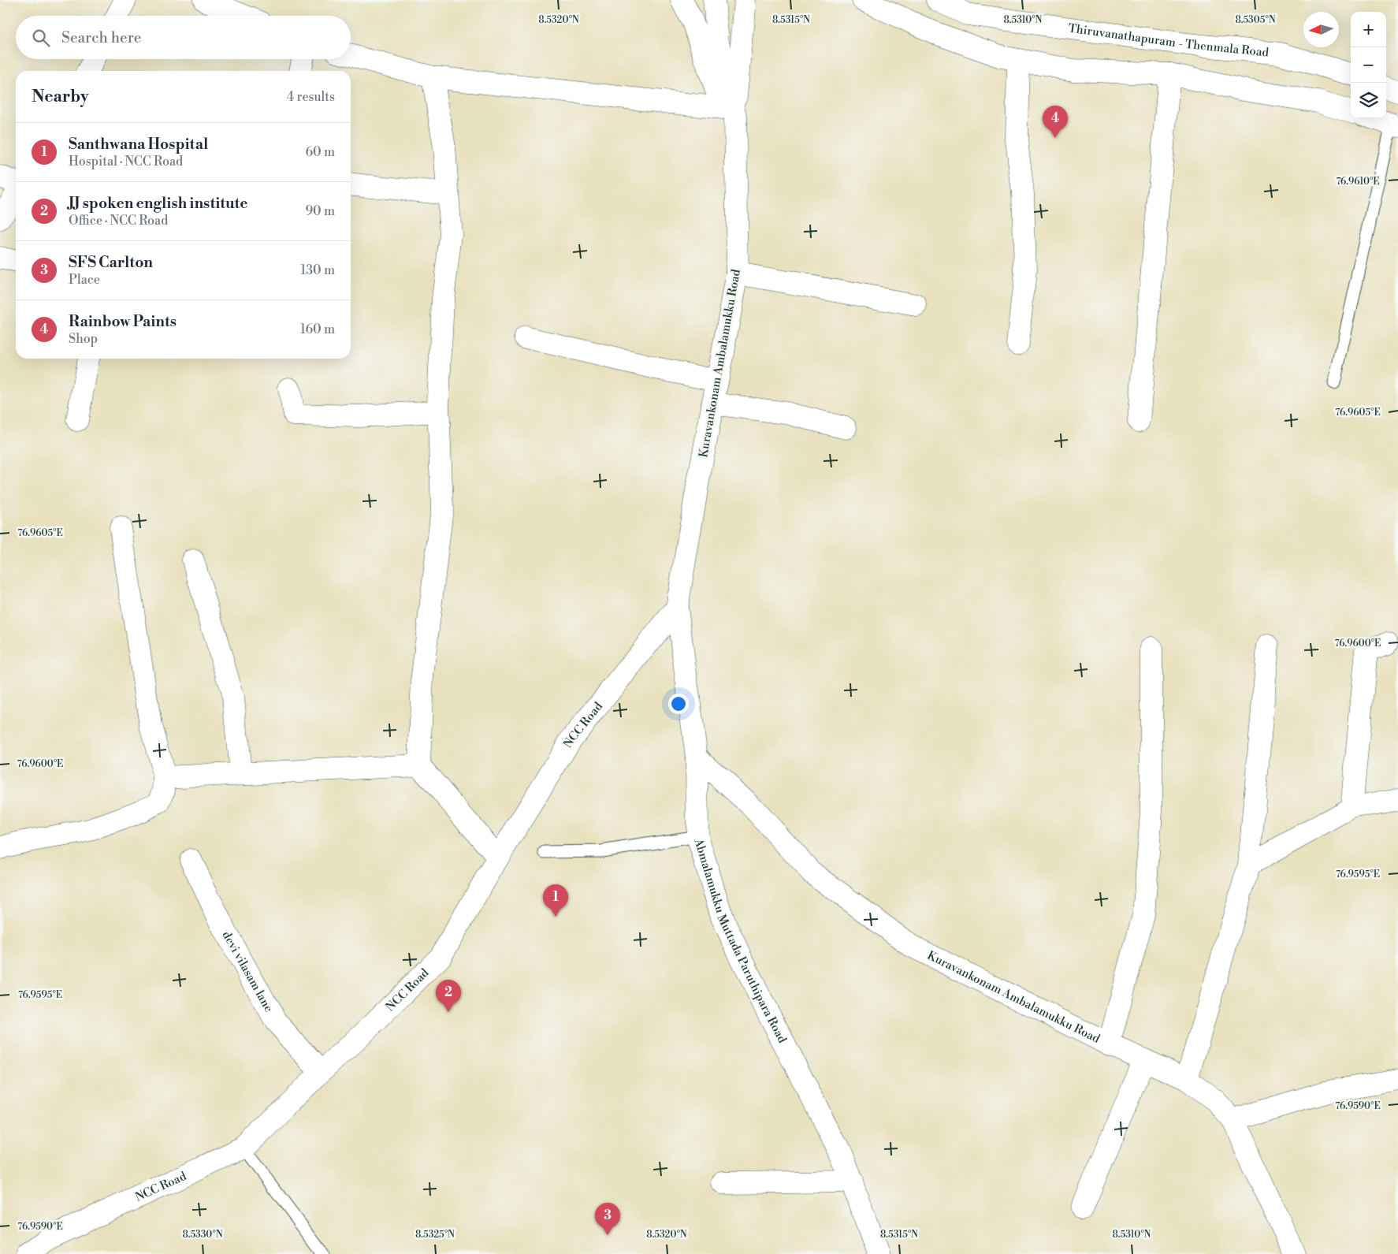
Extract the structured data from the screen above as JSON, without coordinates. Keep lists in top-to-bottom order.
{
  "streets": {
    "street": [
      "Thiruvanathapuram - Thenmala Road",
      "Kuravankonam Ambalamukku Road",
      "NCC Road",
      "Abmalamukku Muttada Paruthipara Road",
      "devi vilasam lane"
    ]
  },
  "crossings": [
    ["Kuravankonam Ambalamukku Road", "NCC Road"],
    ["Kuravankonam Ambalamukku Road", "Abmalamukku Muttada Paruthipara Road"],
    ["NCC Road", "Abmalamukku Muttada Paruthipara Road"],
    ["NCC Road", "devi vilasam lane"]
  ],
  "north": "left",
  "page": {
    "map_buttons": ["+", "−"],
    "search": "Search here",
    "heading": ["Nearby", "4 results"],
    "pins": [
      "4",
      "1",
      "2",
      "3"
    ],
    "list": [
      {
        "mark": "1",
        "name": "Santhwana Hospital",
        "note": "Hospital · NCC Road",
        "value": "60 m"
      },
      {
        "mark": "2",
        "name": "JJ spoken english institute",
        "note": "Office · NCC Road",
        "value": "90 m"
      },
      {
        "mark": "3",
        "name": "SFS Carlton",
        "note": "Place",
        "value": "130 m"
      },
      {
        "mark": "4",
        "name": "Rainbow Paints",
        "note": "Shop",
        "value": "160 m"
      }
    ]
  },
  "coordinates": [
    "8.5320°N",
    "8.5315°N",
    "8.5310°N",
    "8.5305°N",
    "76.9610°E",
    "76.9605°E",
    "76.9600°E",
    "76.9595°E",
    "76.9590°E",
    "8.5330°N",
    "8.5325°N"
  ]
}
